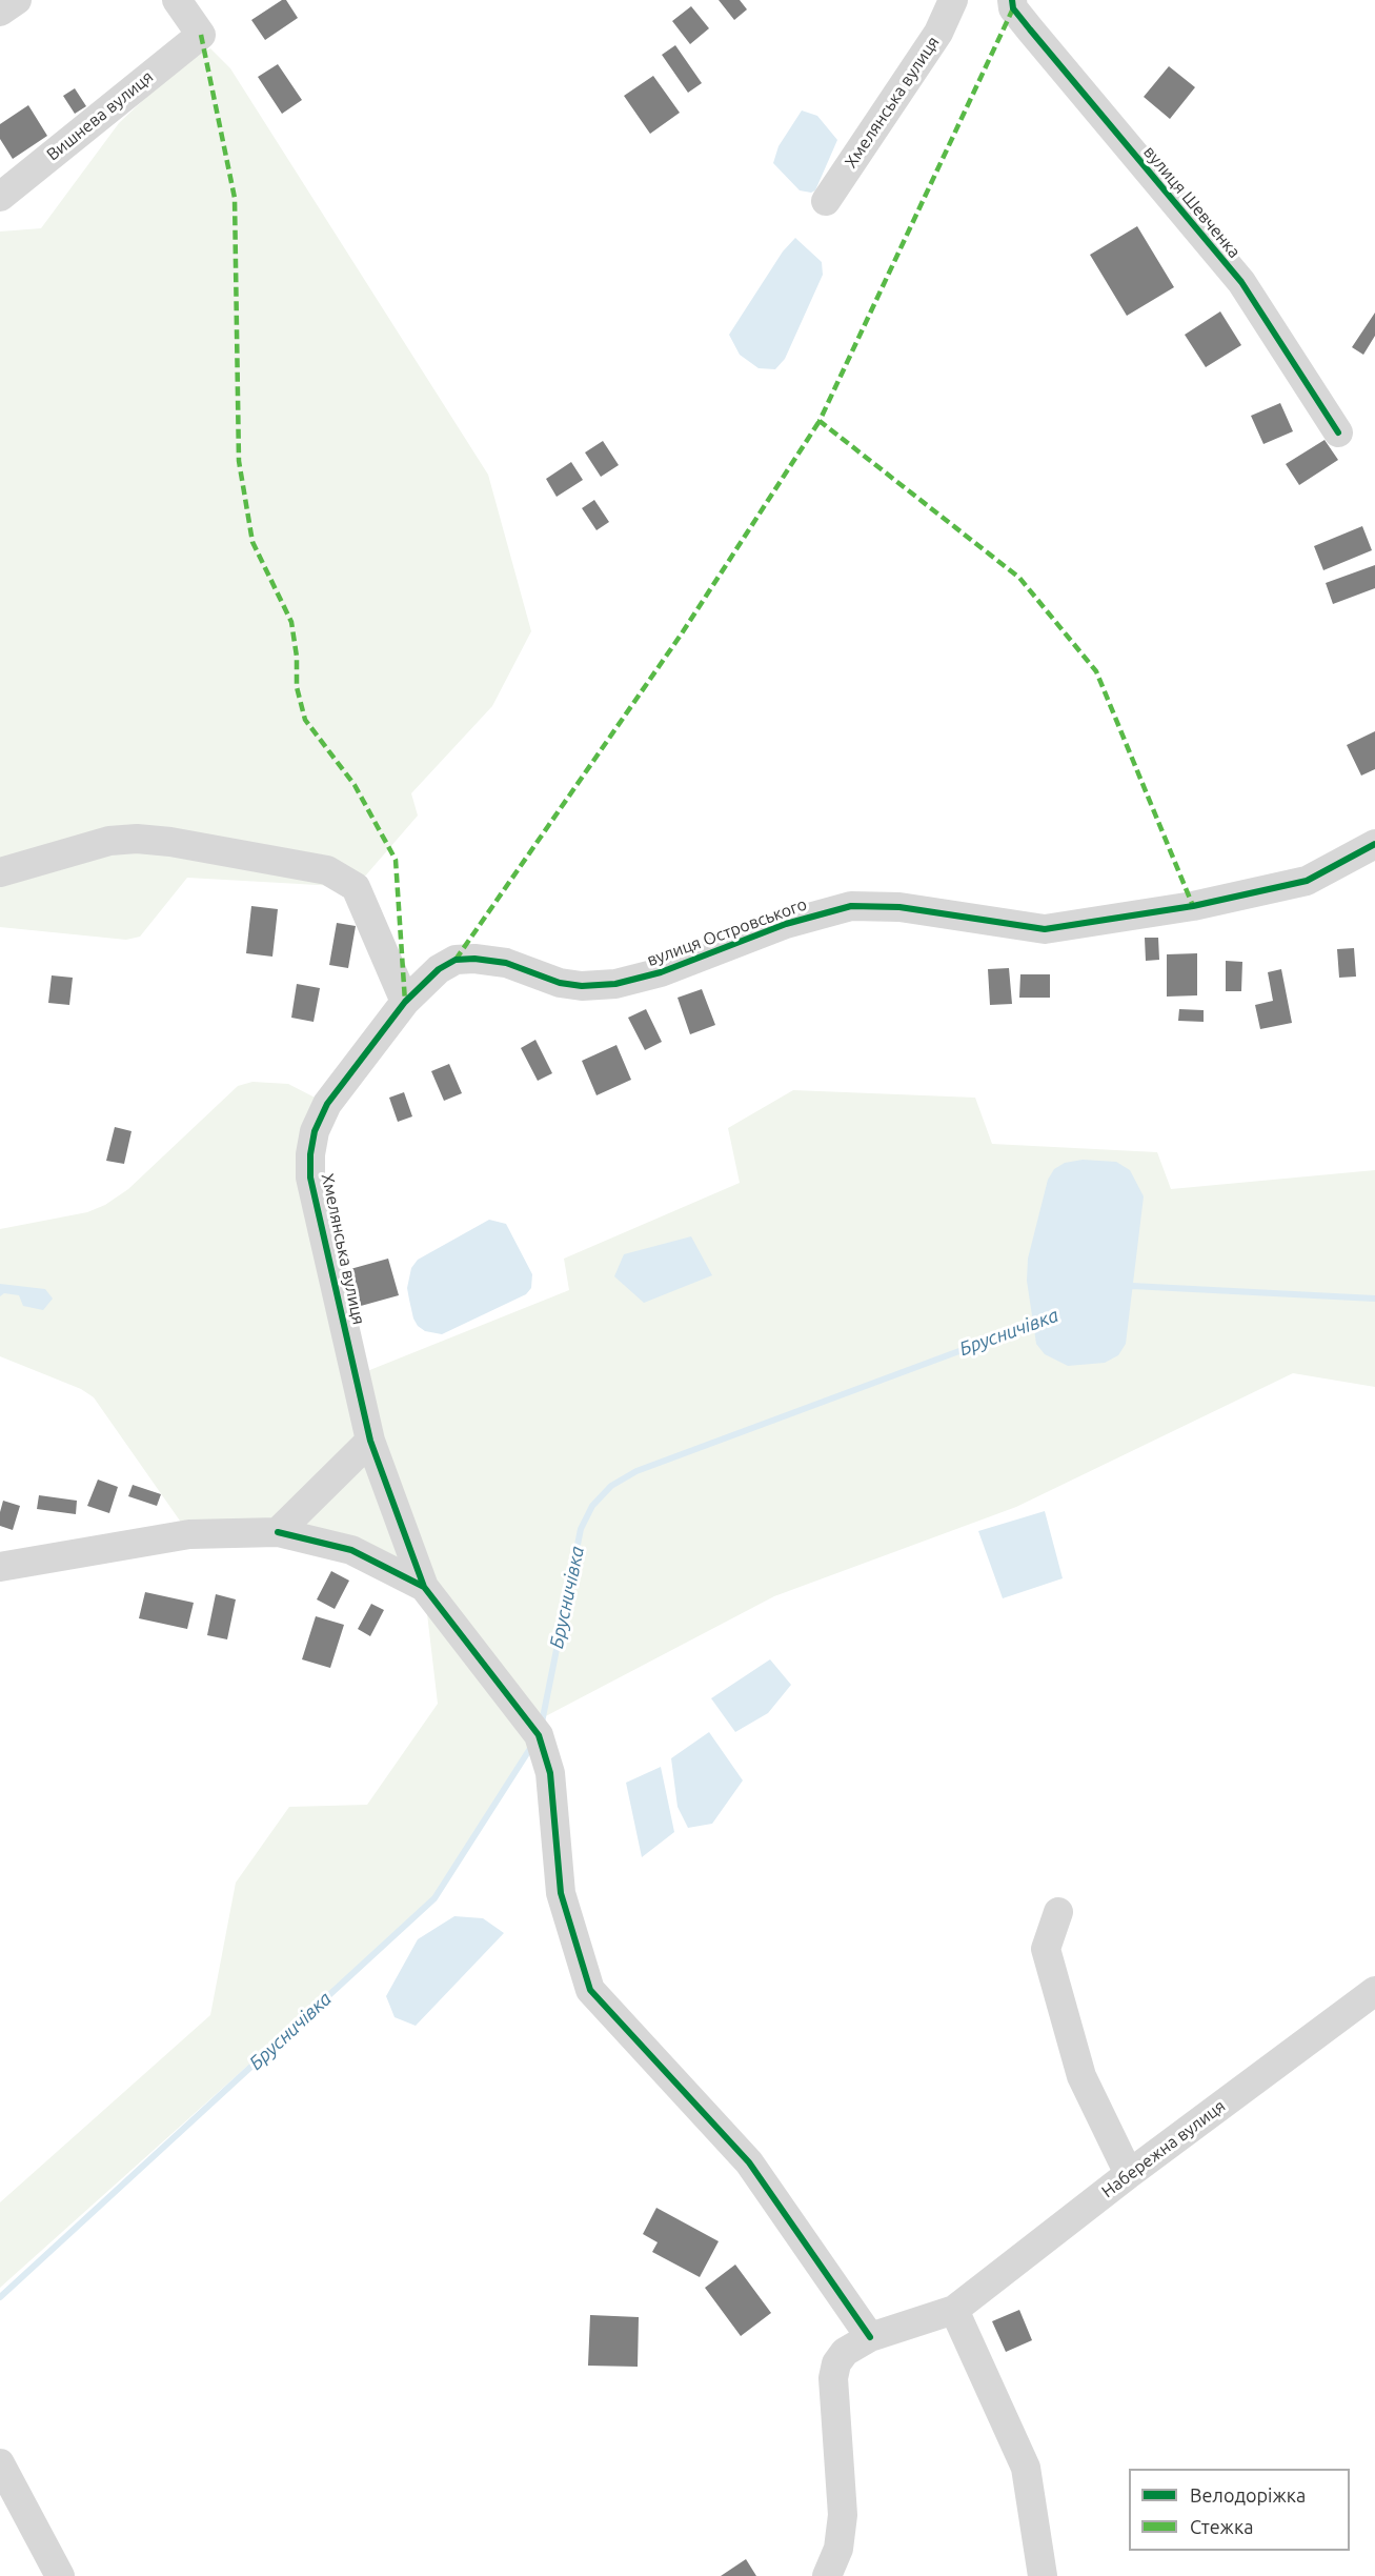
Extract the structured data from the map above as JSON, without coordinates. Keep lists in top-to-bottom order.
{
  "streets": {
    "street": [
      "Хмелянська вулиця",
      "Вишнева вулиця",
      "вулиця Шевченка",
      "вулиця Островського",
      "Набережна вулиця"
    ]
  },
  "crossings": [
    ["Хмелянська вулиця", "вулиця Островського"]
  ],
  "water": ["Брусничівка"],
  "legend": ["Велодоріжка", "Стежка"]
}
